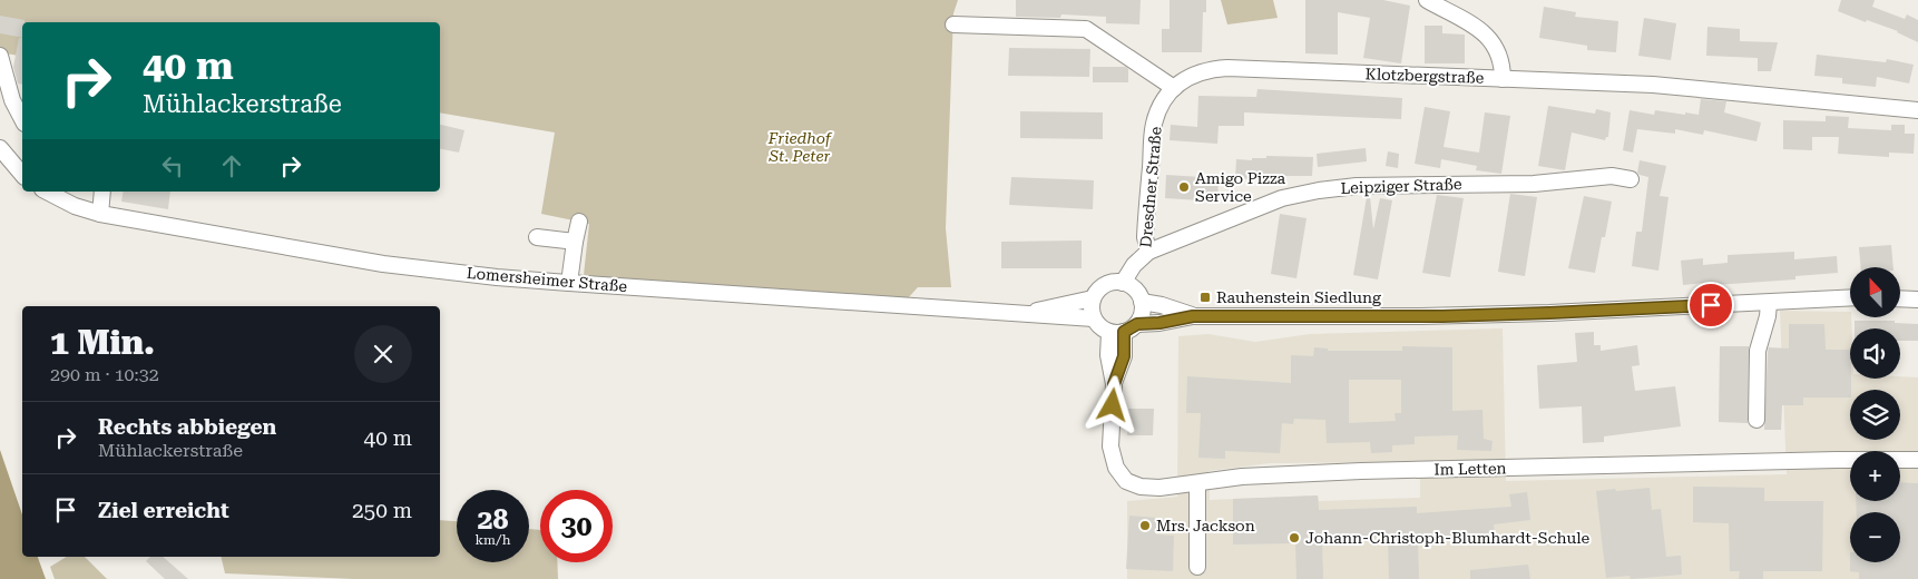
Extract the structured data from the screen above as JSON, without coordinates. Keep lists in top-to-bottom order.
{
  "streets": {
    "street": [
      "Klotzbergstraße",
      "Leipziger Straße",
      "Dresdner Straße",
      "Lomersheimer Straße",
      "Im Letten"
    ]
  },
  "crossings": [
    ["Klotzbergstraße", "Dresdner Straße"],
    ["Leipziger Straße", "Dresdner Straße"],
    ["Dresdner Straße", "Lomersheimer Straße"],
    ["Dresdner Straße", "Im Letten"],
    ["Lomersheimer Straße", "Im Letten"]
  ],
  "parks": ["Friedhof St. Peter"],
  "places": {
    "other": ["Amigo Pizza Service", "Mrs. Jackson", "Johann-Christoph-Blumhardt-Schule"],
    "transit": ["Rauhenstein Siedlung"]
  },
  "north": "top",
  "page": {
    "turn": ["40 m", "Mühlackerstraße"],
    "map_buttons": ["+", "−"],
    "heading": ["1 Min.", "290 m · 10:32"],
    "list": [
      {
        "name": "Rechts abbiegen",
        "note": "Mühlackerstraße",
        "value": "40 m"
      },
      {
        "name": "Ziel erreicht",
        "value": "250 m"
      }
    ],
    "speed": "28 km/h",
    "limit": "30"
  }
}
